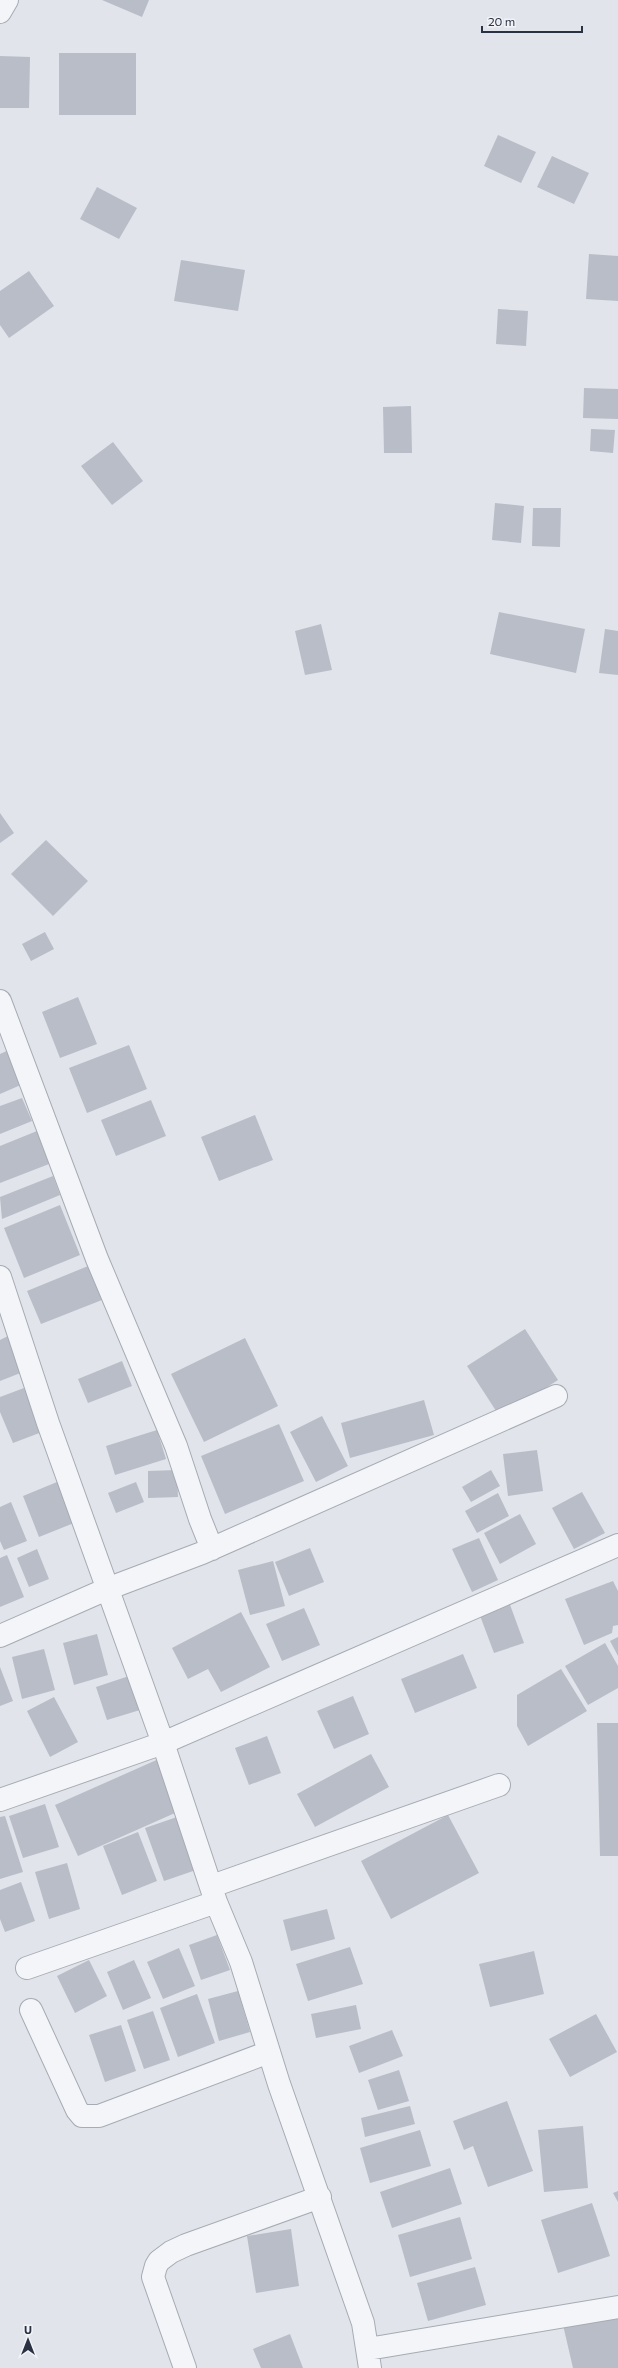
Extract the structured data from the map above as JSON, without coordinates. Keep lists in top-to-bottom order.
{
  "scale_bar": "20 m",
  "north": "top"
}
